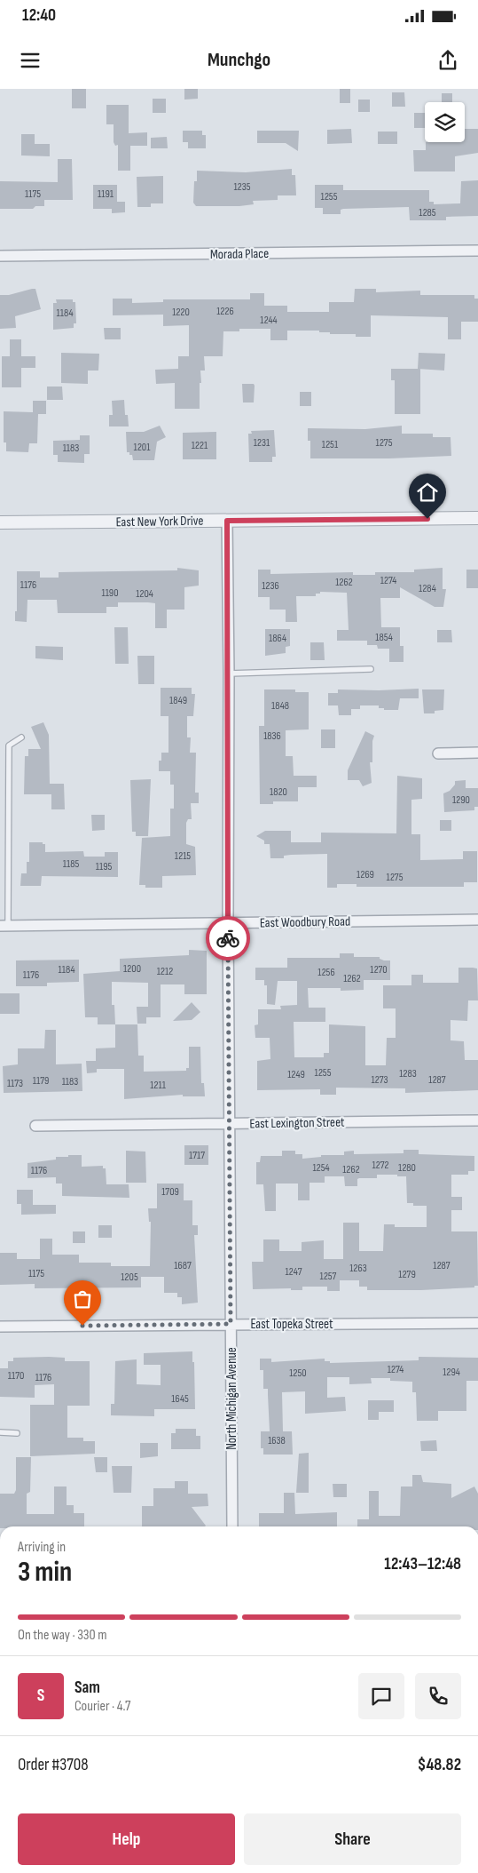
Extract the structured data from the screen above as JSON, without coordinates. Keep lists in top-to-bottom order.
{
  "streets": {
    "street": [
      "Morada Place",
      "East New York Drive",
      "East Woodbury Road",
      "East Lexington Street",
      "East Topeka Street",
      "North Michigan Avenue"
    ]
  },
  "crossings": [
    ["East New York Drive", "North Michigan Avenue"],
    ["East Woodbury Road", "North Michigan Avenue"],
    ["East Lexington Street", "North Michigan Avenue"],
    ["East Topeka Street", "North Michigan Avenue"]
  ],
  "house_numbers": [
    "1235",
    "1175",
    "1191",
    "1255",
    "1285",
    "1226",
    "1220",
    "1184",
    "1244",
    "1231",
    "1275",
    "1251",
    "1221",
    "1201",
    "1183",
    "1274",
    "1262",
    "1176",
    "1236",
    "1284",
    "1190",
    "1204",
    "1854",
    "1864",
    "1849",
    "1848",
    "1836",
    "1820",
    "1290",
    "1215",
    "1185",
    "1195",
    "1269",
    "1275",
    "1200",
    "1184",
    "1270",
    "1212",
    "1256",
    "1176",
    "1262",
    "1255",
    "1283",
    "1249",
    "1273",
    "1287",
    "1179",
    "1183",
    "1173",
    "1211",
    "1717",
    "1272",
    "1254",
    "1280",
    "1262",
    "1176",
    "1709",
    "1687",
    "1287",
    "1263",
    "1247",
    "1175",
    "1279",
    "1257",
    "1205",
    "1274",
    "1294",
    "1250",
    "1170",
    "1176",
    "1645",
    "1638"
  ],
  "page": {
    "status": "12:40",
    "header": "Munchgo",
    "heading": ["3 min", "Arriving in", "12:43–12:48"],
    "panel": [
      "Sam",
      "Courier · 4.7",
      "Order #3708",
      "$48.82"
    ],
    "bar": "On the way · 330 m",
    "round": "S",
    "buttons": ["Help", "Share"]
  }
}
